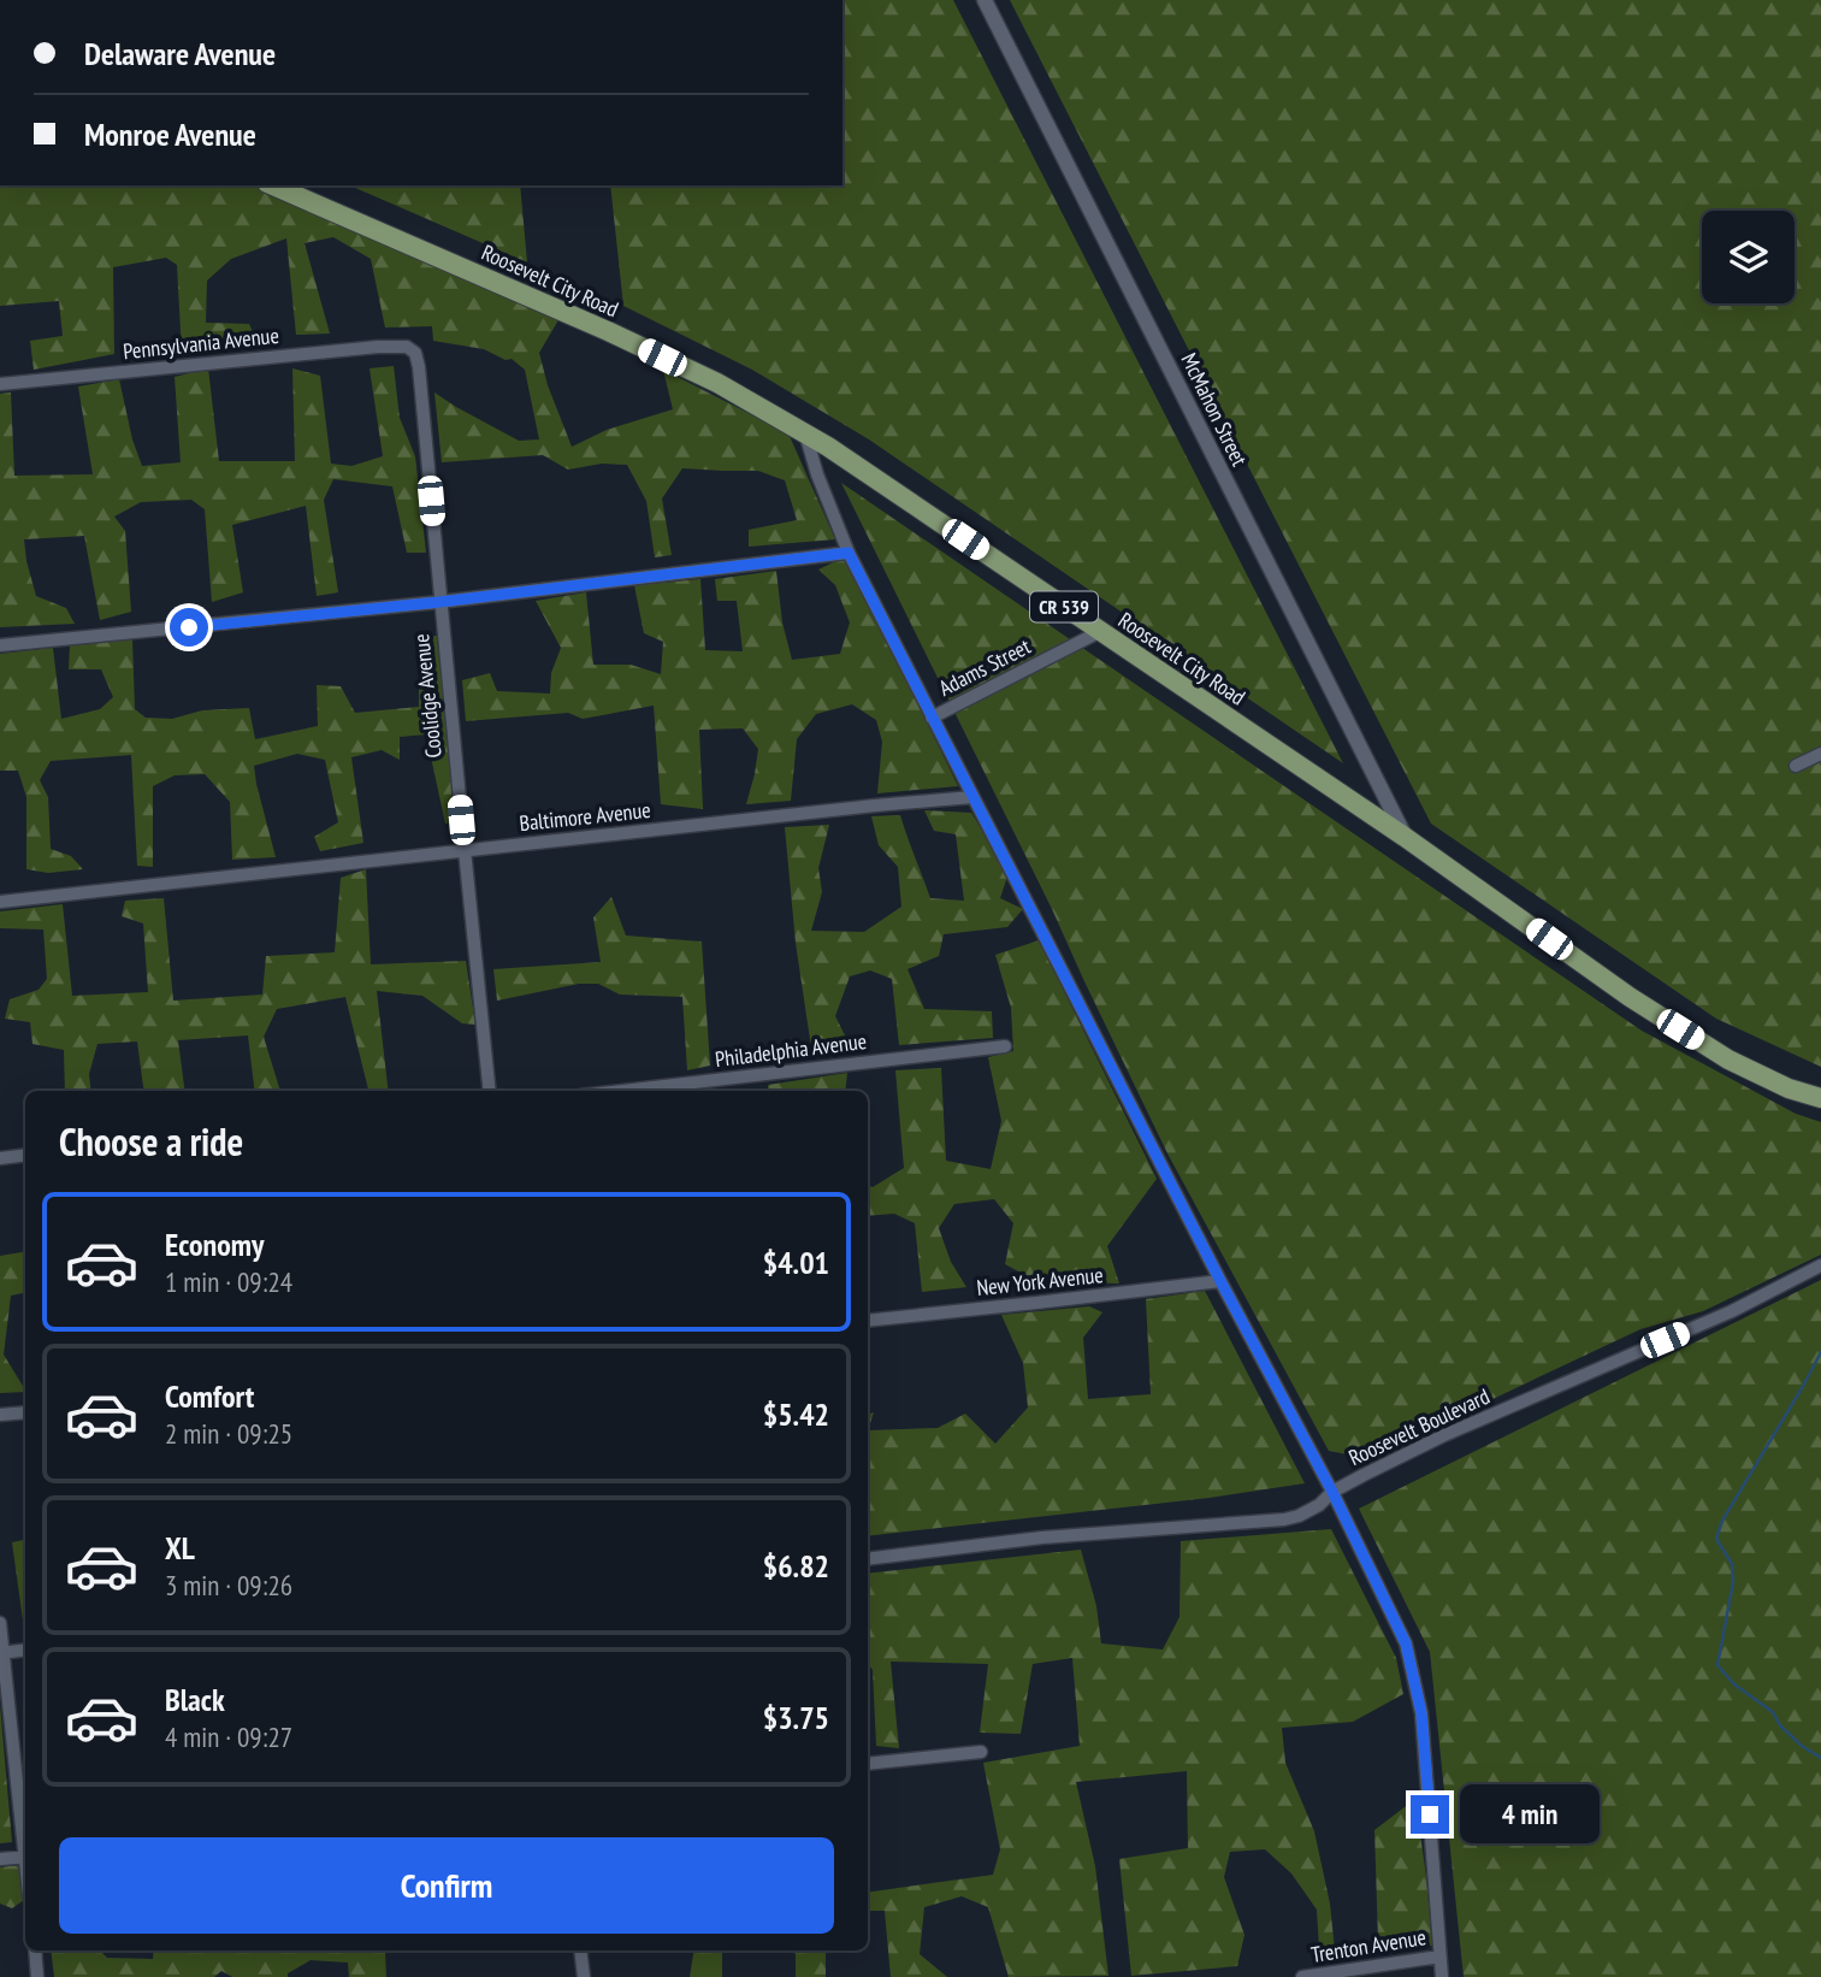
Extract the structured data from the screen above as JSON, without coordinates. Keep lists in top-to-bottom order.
{
  "streets": {
    "main road": ["Roosevelt City Road", "CR 539"],
    "street": [
      "Pennsylvania Avenue",
      "McMahon Street",
      "Adams Street",
      "Coolidge Avenue",
      "Baltimore Avenue",
      "Philadelphia Avenue",
      "New York Avenue",
      "Roosevelt Boulevard",
      "Trenton Avenue"
    ]
  },
  "crossings": [
    ["Roosevelt City Road", "McMahon Street"],
    ["Roosevelt City Road", "Adams Street"],
    ["Pennsylvania Avenue", "Coolidge Avenue"],
    ["Coolidge Avenue", "Baltimore Avenue"]
  ],
  "page": {
    "banner": ["Delaware Avenue", "Monroe Avenue"],
    "heading": "Choose a ride",
    "list": [
      {
        "name": "Economy",
        "note": "1 min · 09:24",
        "value": "$4.01"
      },
      {
        "name": "Comfort",
        "note": "2 min · 09:25",
        "value": "$5.42"
      },
      {
        "name": "XL",
        "note": "3 min · 09:26",
        "value": "$6.82"
      },
      {
        "name": "Black",
        "note": "4 min · 09:27",
        "value": "$3.75"
      }
    ],
    "bubble": "4 min",
    "buttons": "Confirm"
  }
}
